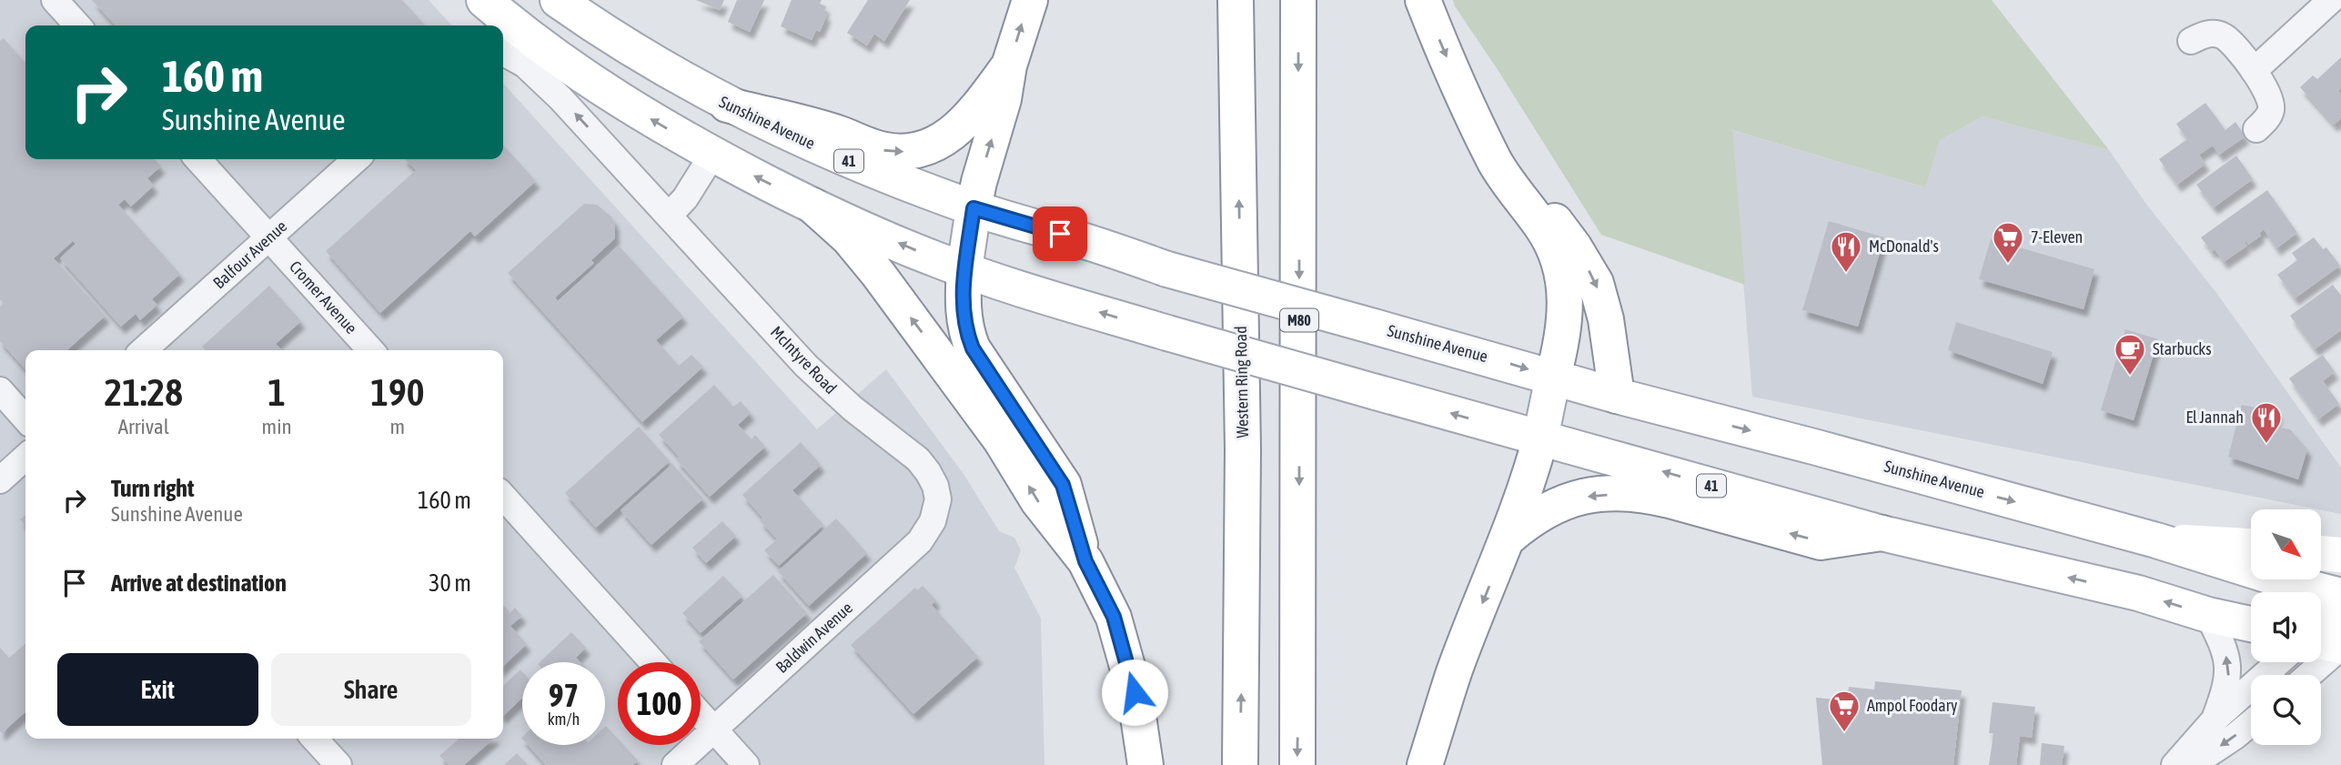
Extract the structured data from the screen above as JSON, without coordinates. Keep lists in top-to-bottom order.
{
  "streets": {
    "main road": [
      "Sunshine Avenue",
      "41",
      "M80",
      "Western Ring Road"
    ],
    "street": [
      "Balfour Avenue",
      "Cromer Avenue",
      "McIntyre Road",
      "Baldwin Avenue"
    ]
  },
  "crossings": [
    ["Balfour Avenue", "Cromer Avenue"],
    ["McIntyre Road", "Baldwin Avenue"]
  ],
  "one_way": ["McIntyre Road"],
  "places": {
    "supermarket": ["7-Eleven", "Ampol Foodary"],
    "restaurant": ["McDonald's", "El Jannah"],
    "cafe": ["Starbucks"]
  },
  "north": "bottom right",
  "page": {
    "turn": ["160 m", "Sunshine Avenue"],
    "eta": [
      "21:28",
      "Arrival",
      "1",
      "min",
      "190",
      "m"
    ],
    "list": [
      {
        "name": "Turn right",
        "note": "Sunshine Avenue",
        "value": "160 m"
      },
      {
        "name": "Arrive at destination",
        "value": "30 m"
      }
    ],
    "buttons": ["Exit", "Share"],
    "speed": "97 km/h",
    "limit": "100"
  }
}
